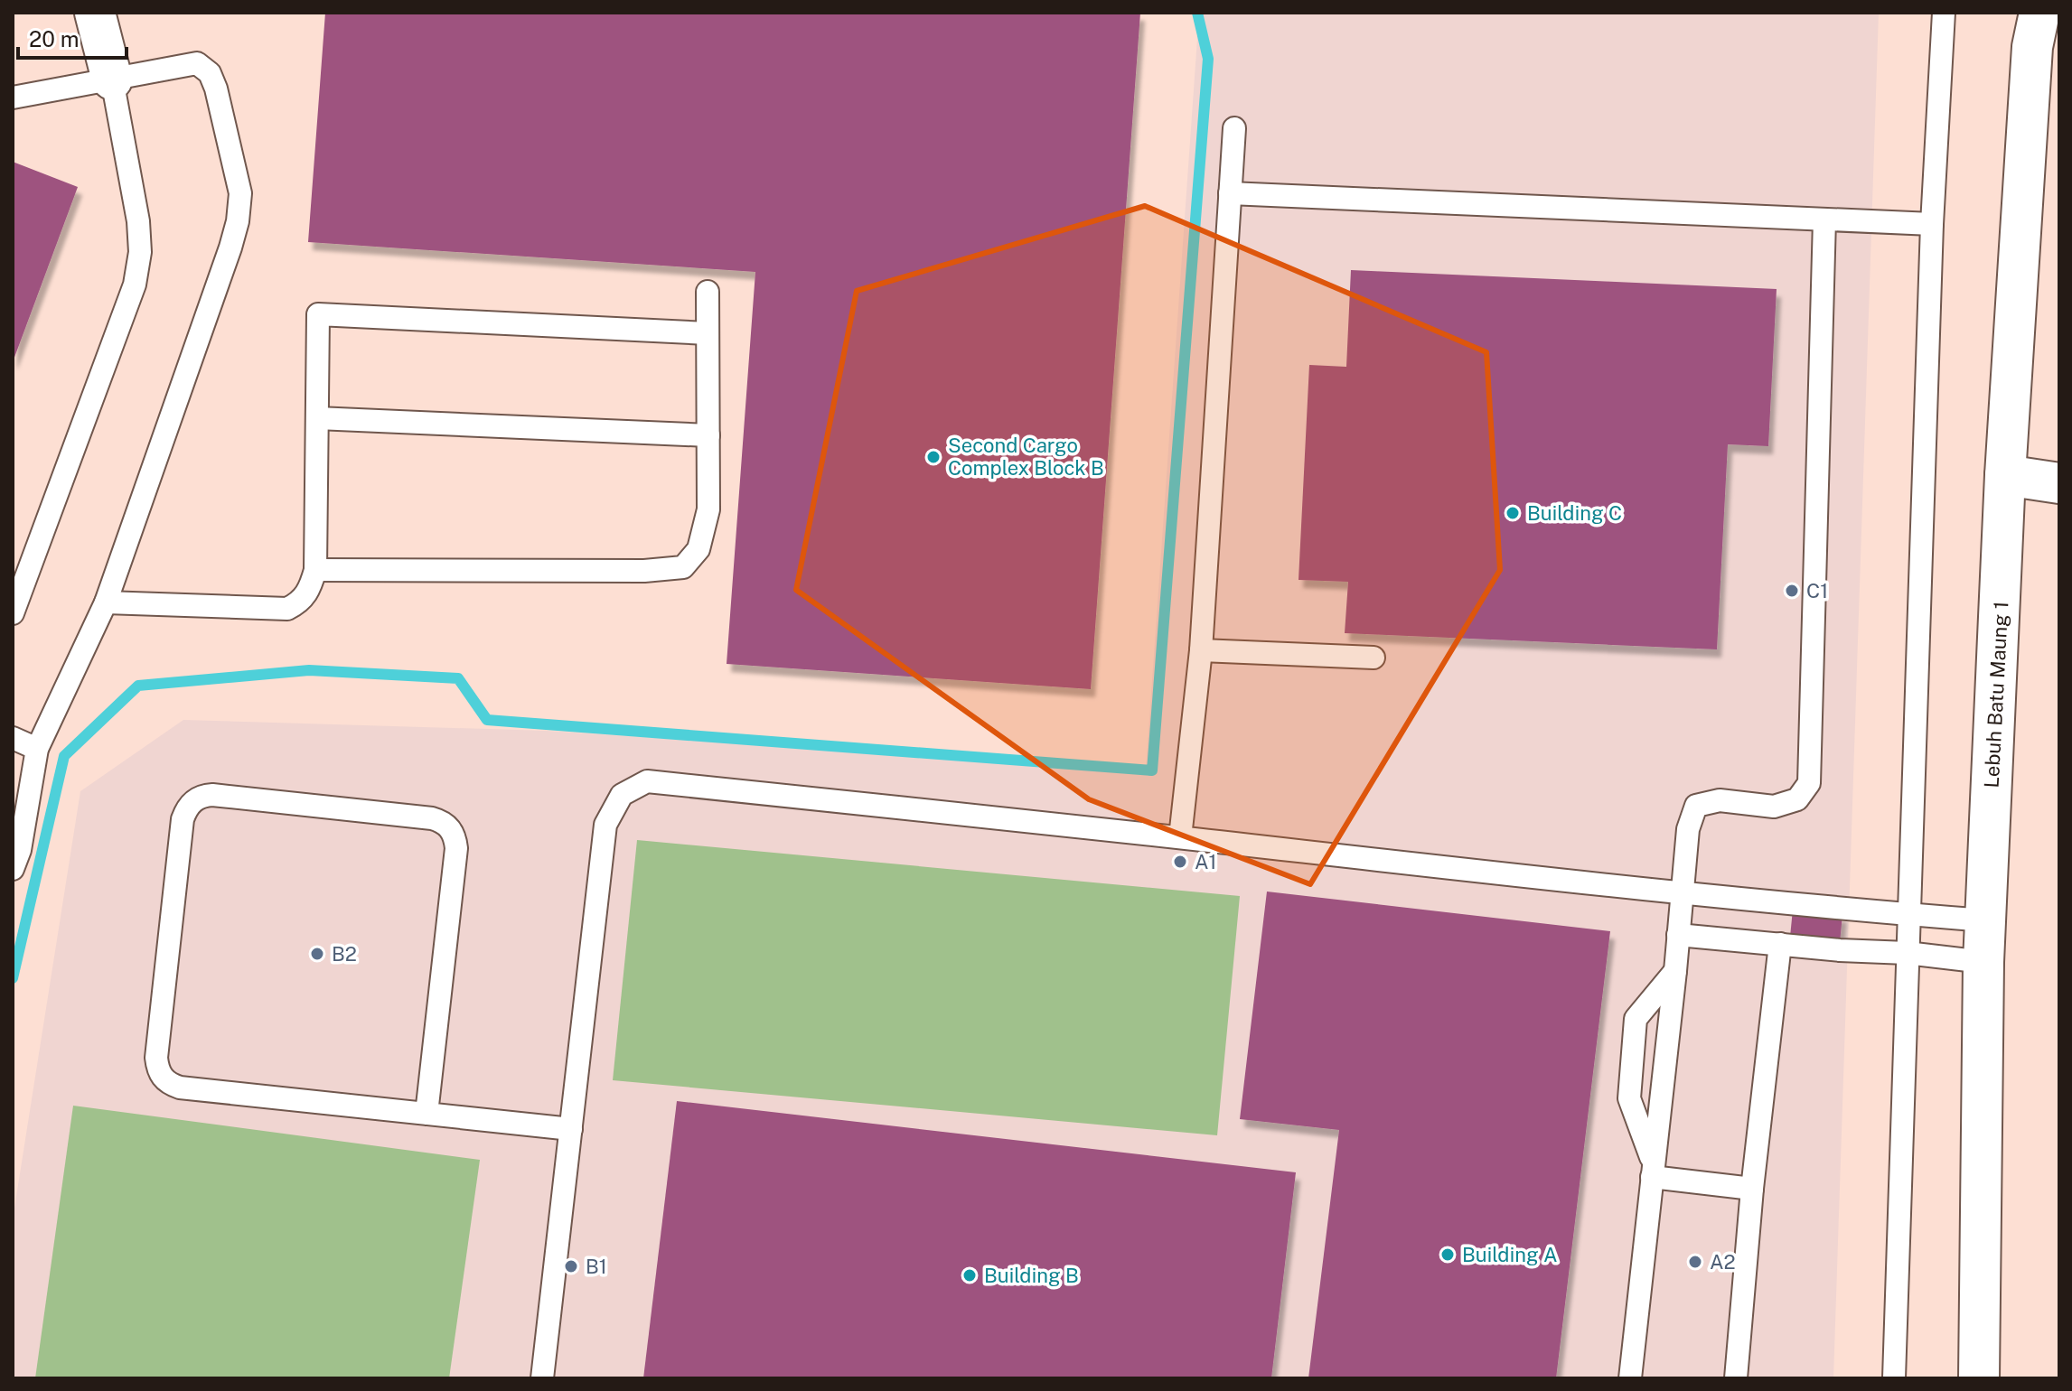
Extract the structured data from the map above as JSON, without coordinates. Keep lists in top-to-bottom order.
{
  "streets": {
    "street": ["Lebuh Batu Maung 1"]
  },
  "places": [
    "Second Cargo Complex Block B",
    "Building C",
    "C1",
    "A1",
    "B2",
    "Building A",
    "A2",
    "B1",
    "Building B"
  ],
  "scale_bar": "20 m"
}
